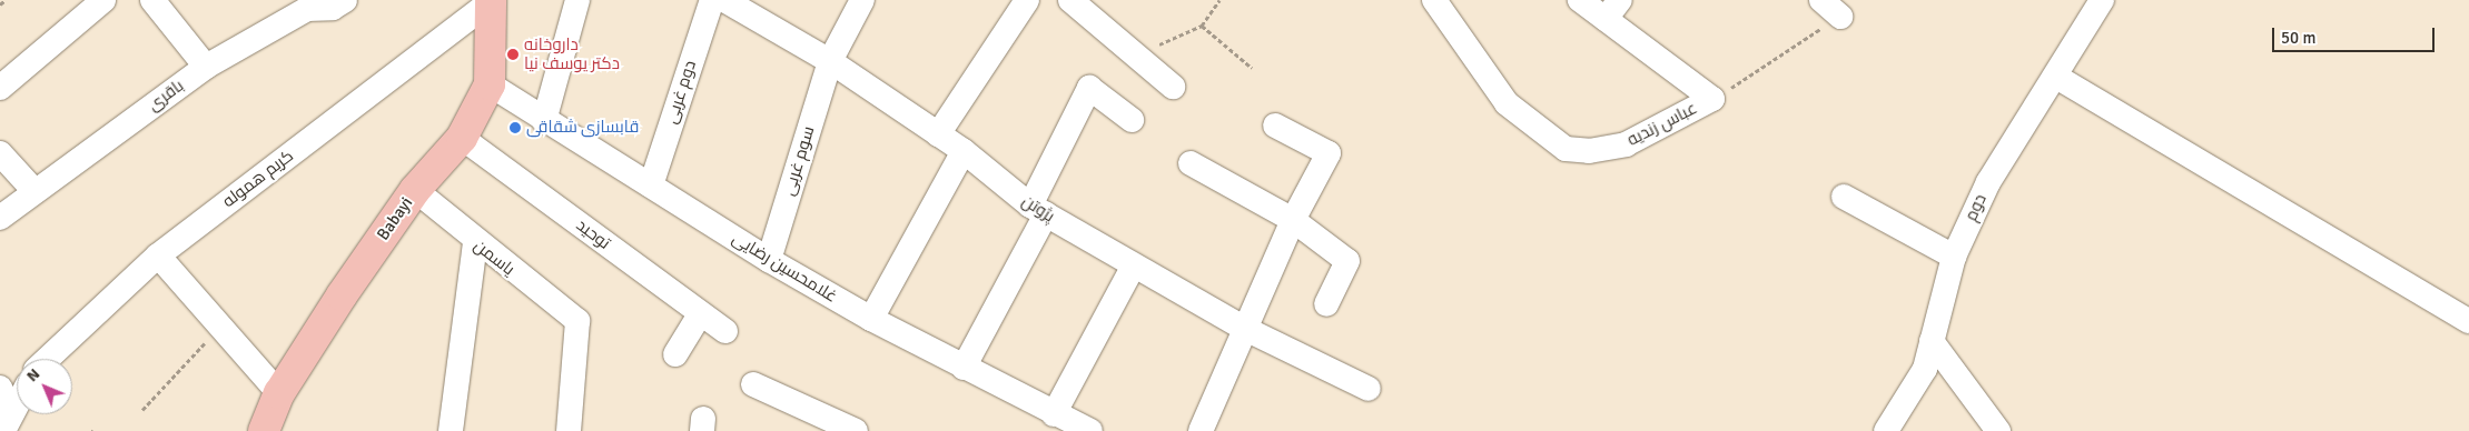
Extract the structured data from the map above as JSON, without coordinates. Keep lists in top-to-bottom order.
{
  "streets": {
    "main road": ["Babayi"],
    "street": [
      "دوم غربی",
      "باقری",
      "عباس زندیه",
      "سوم غربی",
      "کریم هموله",
      "دوم",
      "پژوتن",
      "توحید",
      "یاسمن",
      "غلامحسین رضایی"
    ]
  },
  "crossings": [
    ["دوم غربی", "غلامحسین رضایی"],
    ["سوم غربی", "پژوتن"],
    ["سوم غربی", "غلامحسین رضایی"],
    ["کریم هموله", "Babayi"],
    ["Babayi", "توحید"],
    ["Babayi", "یاسمن"],
    ["Babayi", "غلامحسین رضایی"]
  ],
  "places": ["داروخانه دکتر یوسف نیا", "قابسازی شقاقی"],
  "scale_bar": "50 m",
  "north": "top left"
}
